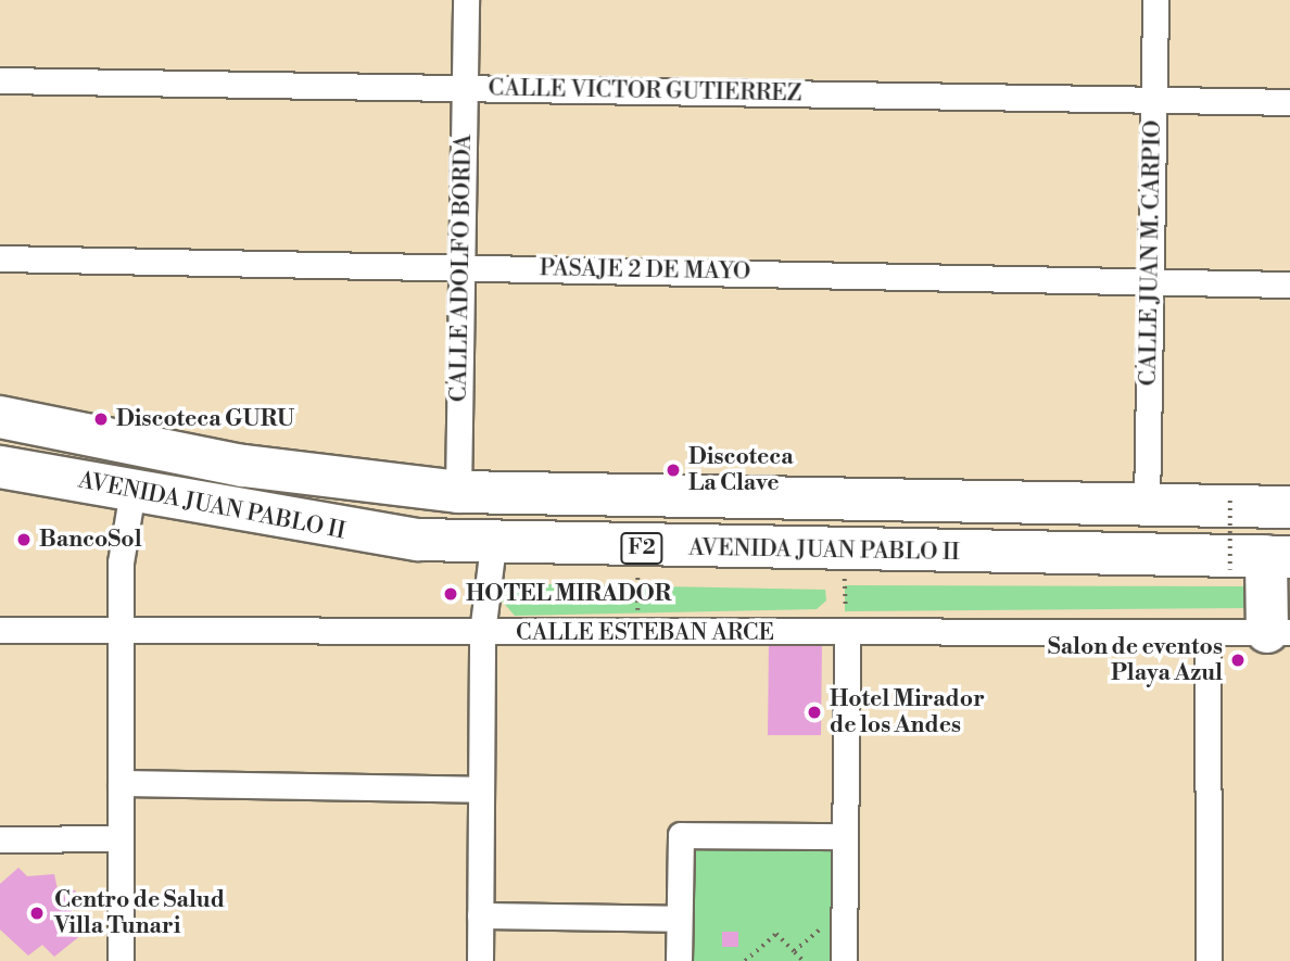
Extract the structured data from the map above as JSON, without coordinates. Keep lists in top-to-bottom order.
{
  "streets": {
    "highway": ["AVENIDA JUAN PABLO II", "F2"],
    "street": [
      "CALLE VICTOR GUTIERREZ",
      "CALLE JUAN M. CARPIO",
      "CALLE ADOLFO BORDA",
      "PASAJE 2 DE MAYO",
      "CALLE ESTEBAN ARCE"
    ]
  },
  "crossings": [
    ["CALLE VICTOR GUTIERREZ", "CALLE JUAN M. CARPIO"],
    ["CALLE VICTOR GUTIERREZ", "CALLE ADOLFO BORDA"],
    ["CALLE JUAN M. CARPIO", "PASAJE 2 DE MAYO"],
    ["CALLE JUAN M. CARPIO", "AVENIDA JUAN PABLO II"],
    ["CALLE ADOLFO BORDA", "PASAJE 2 DE MAYO"],
    ["CALLE ADOLFO BORDA", "AVENIDA JUAN PABLO II"]
  ],
  "places": [
    "Discoteca GURU",
    "Discoteca La Clave",
    "BancoSol",
    "HOTEL MIRADOR",
    "Salon de eventos Playa Azul",
    "Hotel Mirador de los Andes",
    "Centro de Salud Villa Tunari"
  ]
}
